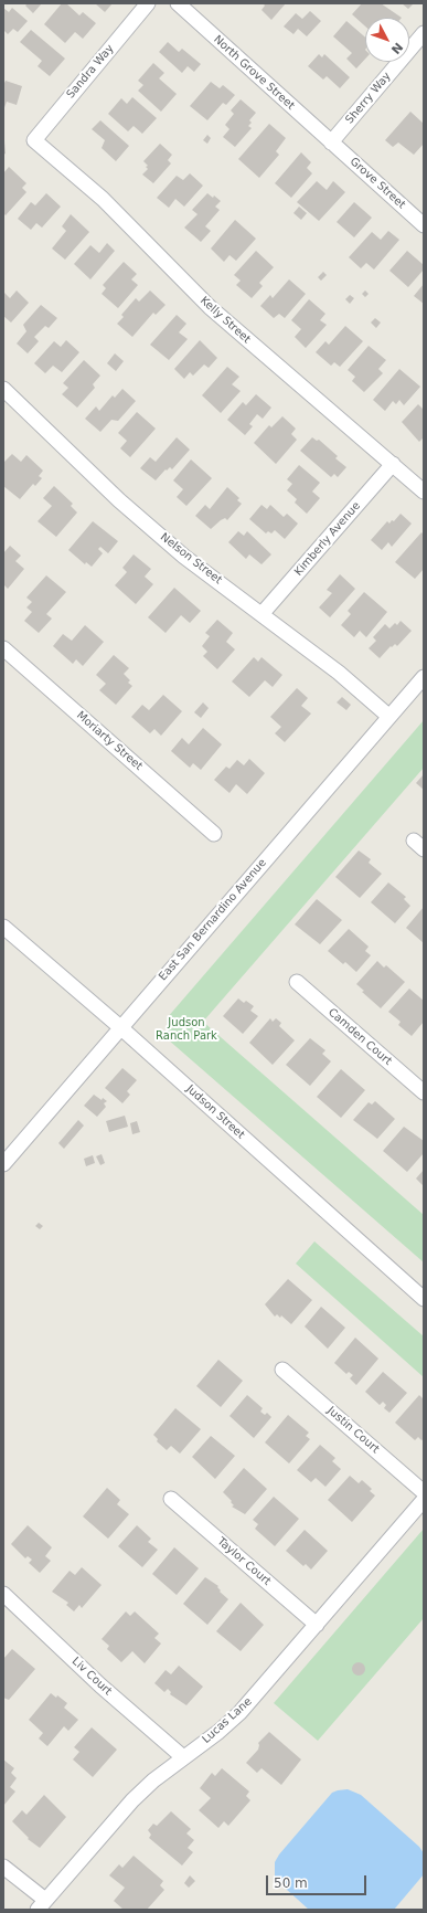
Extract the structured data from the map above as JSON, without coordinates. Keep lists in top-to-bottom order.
{
  "streets": {
    "street": [
      "Sandra Way",
      "North Grove Street",
      "Sherry Way",
      "Grove Street",
      "Kelly Street",
      "Kimberly Avenue",
      "Nelson Street",
      "Moriarty Street",
      "East San Bernardino Avenue",
      "Camden Court",
      "Judson Street",
      "Justin Court",
      "Taylor Court",
      "Liv Court",
      "Lucas Lane"
    ]
  },
  "crossings": [
    ["Sandra Way", "Kelly Street"],
    ["North Grove Street", "Sherry Way"],
    ["North Grove Street", "Grove Street"],
    ["Sherry Way", "Grove Street"],
    ["Kelly Street", "Kimberly Avenue"],
    ["Kimberly Avenue", "Nelson Street"],
    ["Nelson Street", "East San Bernardino Avenue"],
    ["East San Bernardino Avenue", "Judson Street"],
    ["Taylor Court", "Lucas Lane"],
    ["Liv Court", "Lucas Lane"]
  ],
  "parks": ["Judson Ranch Park"],
  "scale_bar": "50 m",
  "north": "bottom right"
}
